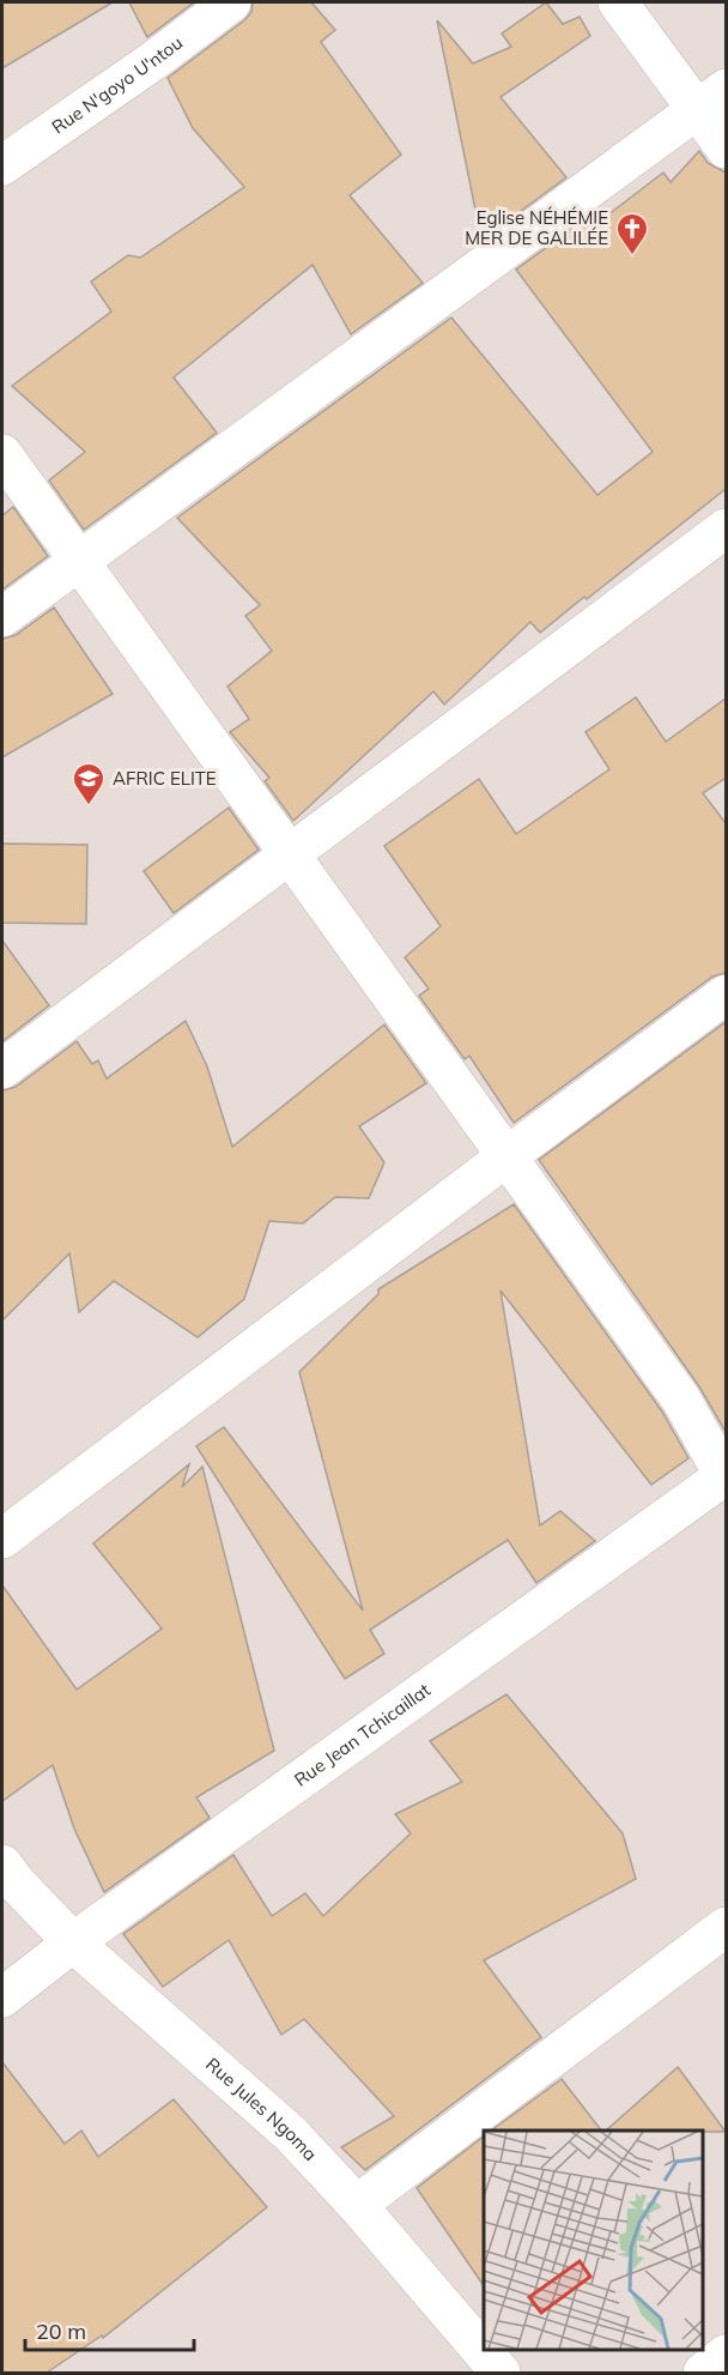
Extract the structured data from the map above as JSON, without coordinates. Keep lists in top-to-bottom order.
{
  "streets": {
    "street": ["Rue N'goyo U'ntou", "Rue Jean Tchicaillat", "Rue Jules Ngoma"]
  },
  "crossings": [
    ["Rue Jean Tchicaillat", "Rue Jules Ngoma"]
  ],
  "places": {
    "church": ["Eglise NÉHÉMIE MER DE GALILÉE"],
    "school or university": ["AFRIC ELITE"]
  },
  "scale_bar": "20 m"
}
